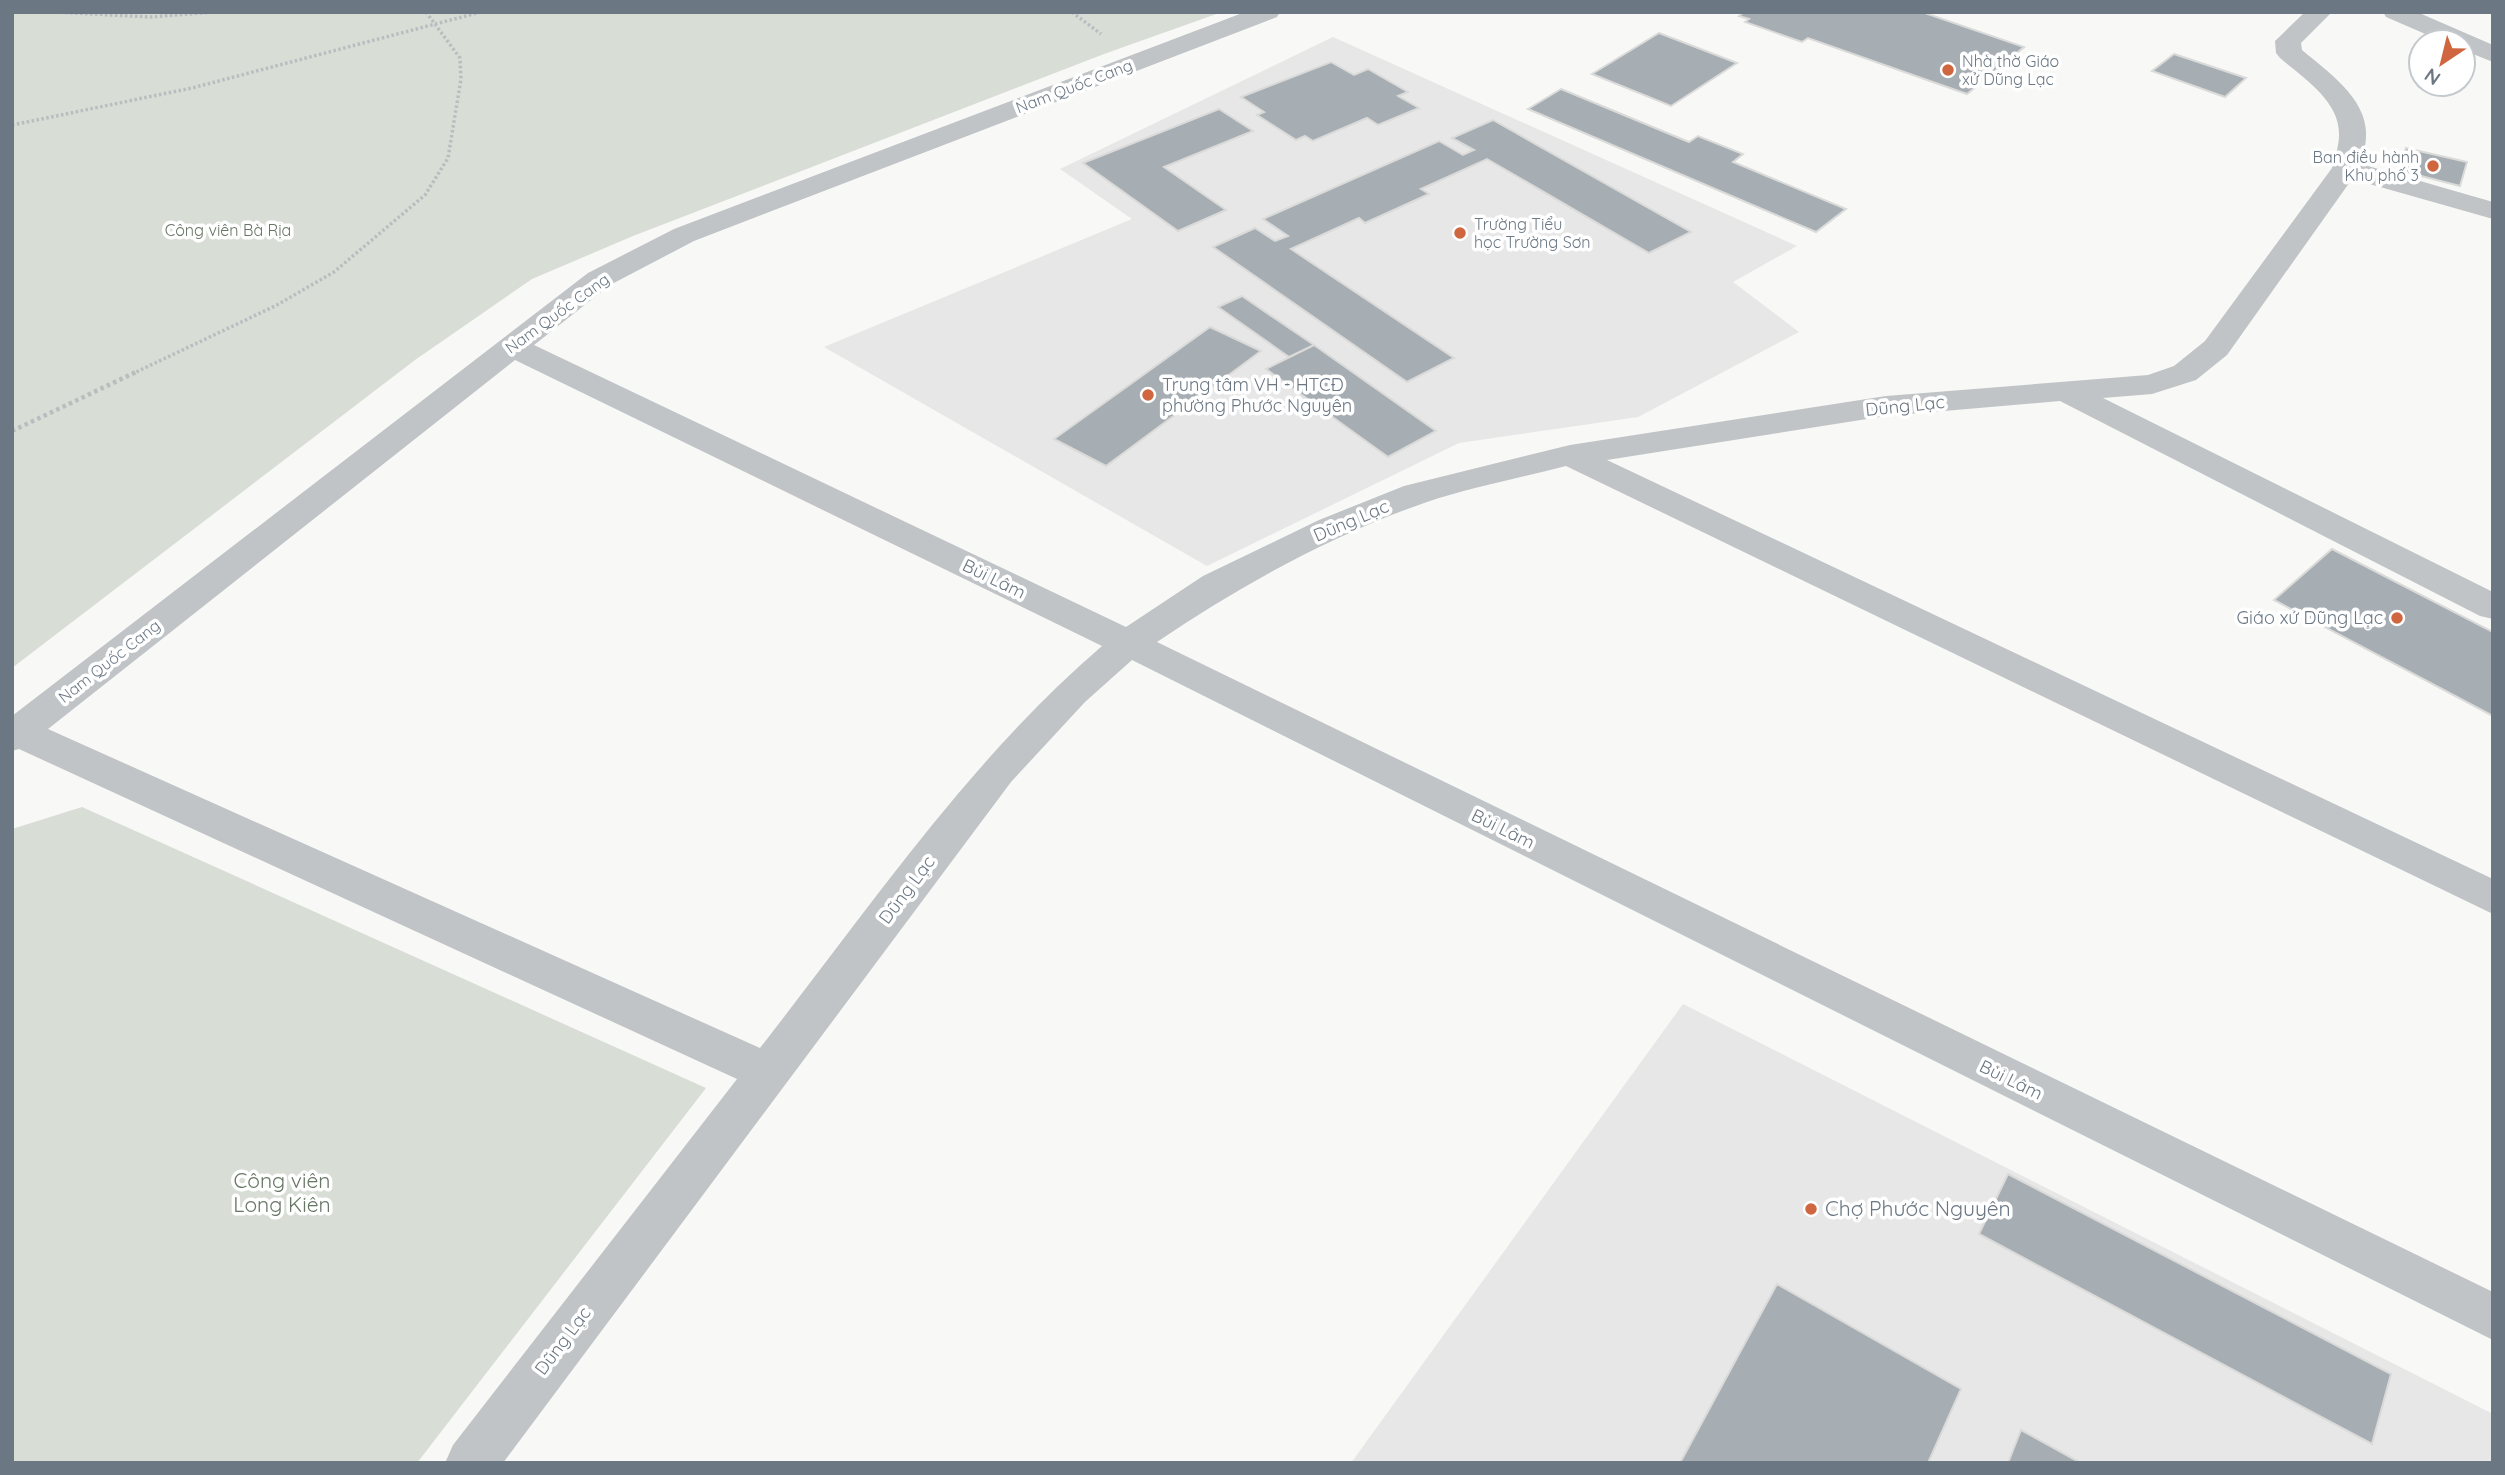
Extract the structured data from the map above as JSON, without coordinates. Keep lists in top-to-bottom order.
{
  "streets": {
    "street": ["Nam Quốc Cang", "Dũng Lạc", "Bùi Lâm"]
  },
  "crossings": [
    ["Nam Quốc Cang", "Bùi Lâm"],
    ["Dũng Lạc", "Bùi Lâm"]
  ],
  "parks": ["Công viên Bà Rịa", "Công viên Long Kiên"],
  "places": [
    "Nhà thờ Giáo xứ Dũng Lạc",
    "Ban điều hành Khu phố 3",
    "Trường Tiểu học Trường Sơn",
    "Trung tâm VH - HTCĐ phường Phước Nguyên",
    "Giáo xứ Dũng Lạc",
    "Chợ Phước Nguyên"
  ],
  "north": "bottom left"
}
